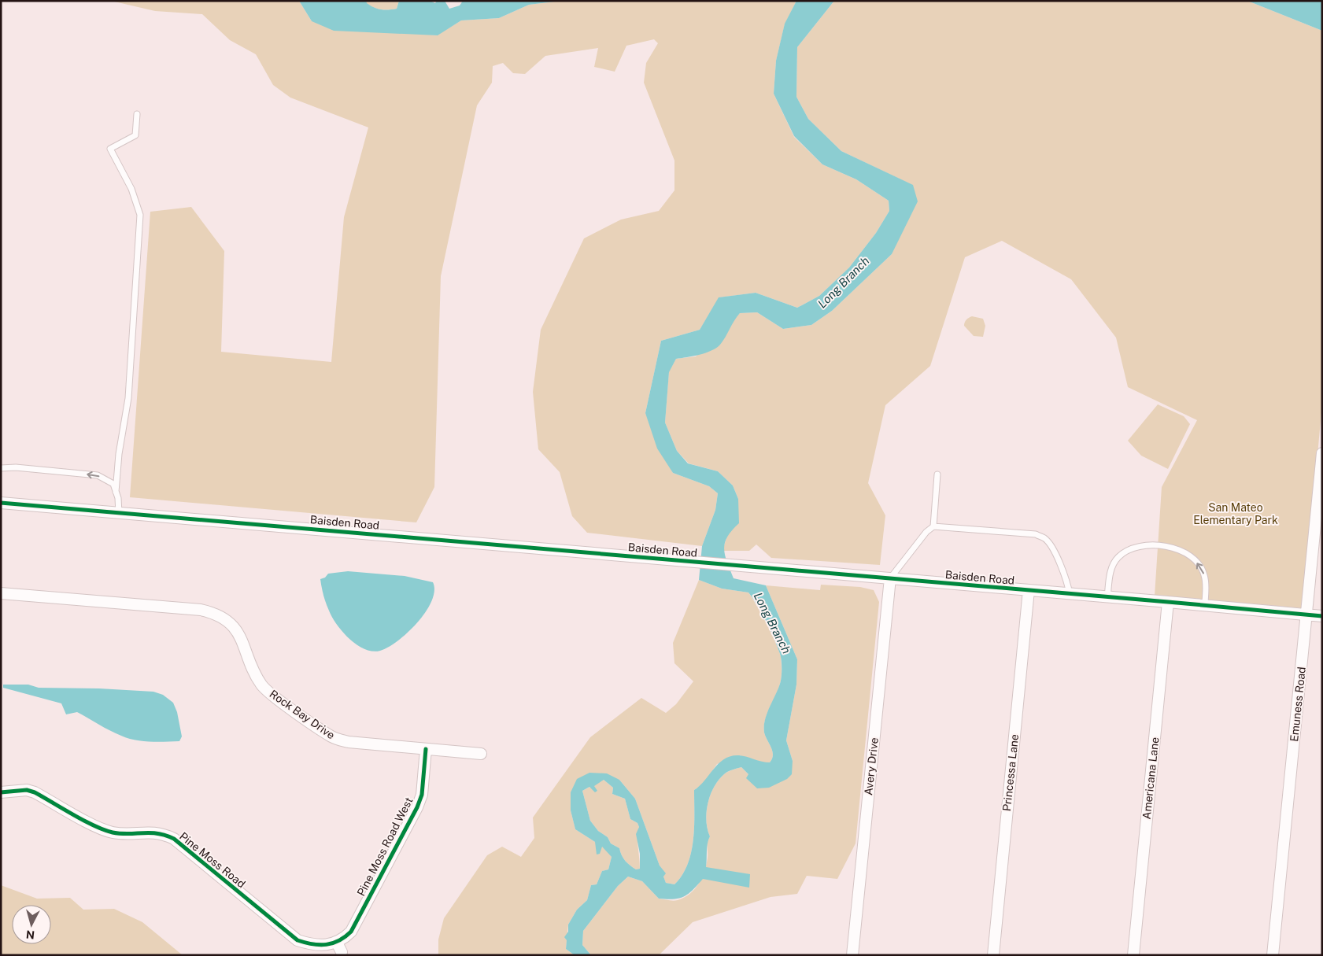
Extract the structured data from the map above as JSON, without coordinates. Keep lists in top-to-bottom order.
{
  "streets": {
    "street": [
      "Baisden Road",
      "Emuness Road",
      "Rock Bay Drive",
      "Avery Drive",
      "Princessa Lane",
      "Americana Lane",
      "Pine Moss Road West",
      "Pine Moss Road"
    ]
  },
  "crossings": [
    ["Baisden Road", "Emuness Road"],
    ["Baisden Road", "Avery Drive"],
    ["Baisden Road", "Princessa Lane"],
    ["Baisden Road", "Americana Lane"],
    ["Rock Bay Drive", "Pine Moss Road West"],
    ["Pine Moss Road West", "Pine Moss Road"]
  ],
  "water": ["Long Branch"],
  "parks": ["San Mateo Elementary Park"],
  "north": "bottom"
}
